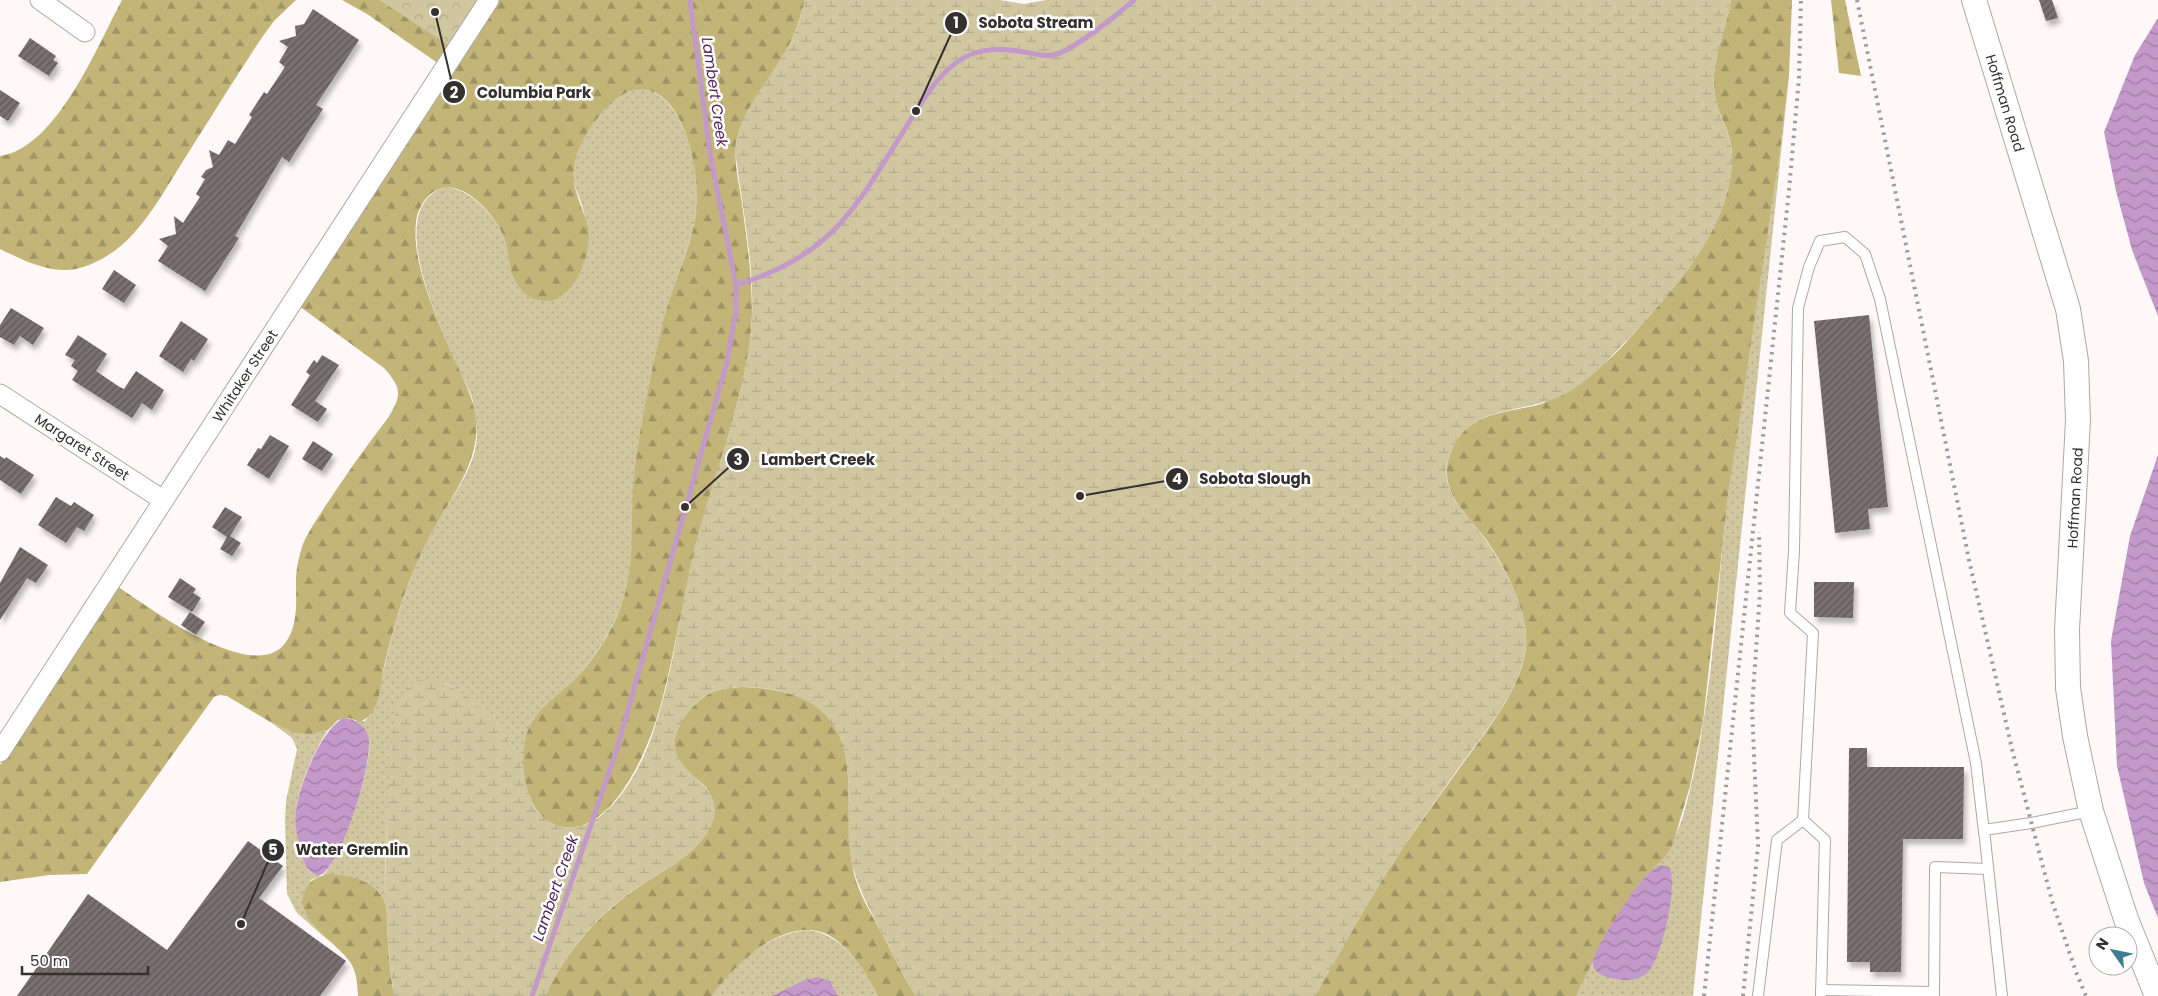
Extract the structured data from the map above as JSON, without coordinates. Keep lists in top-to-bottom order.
{
  "streets": {
    "street": ["Hoffman Road", "Whitaker Street", "Margaret Street"]
  },
  "crossings": [
    ["Whitaker Street", "Margaret Street"]
  ],
  "water": ["Lambert Creek"],
  "places": [
    "Columbia Park",
    "Sobota Stream",
    "Sobota Slough",
    "Lambert Creek",
    "Water Gremlin"
  ],
  "scale_bar": "50 m",
  "north": "top left"
}
